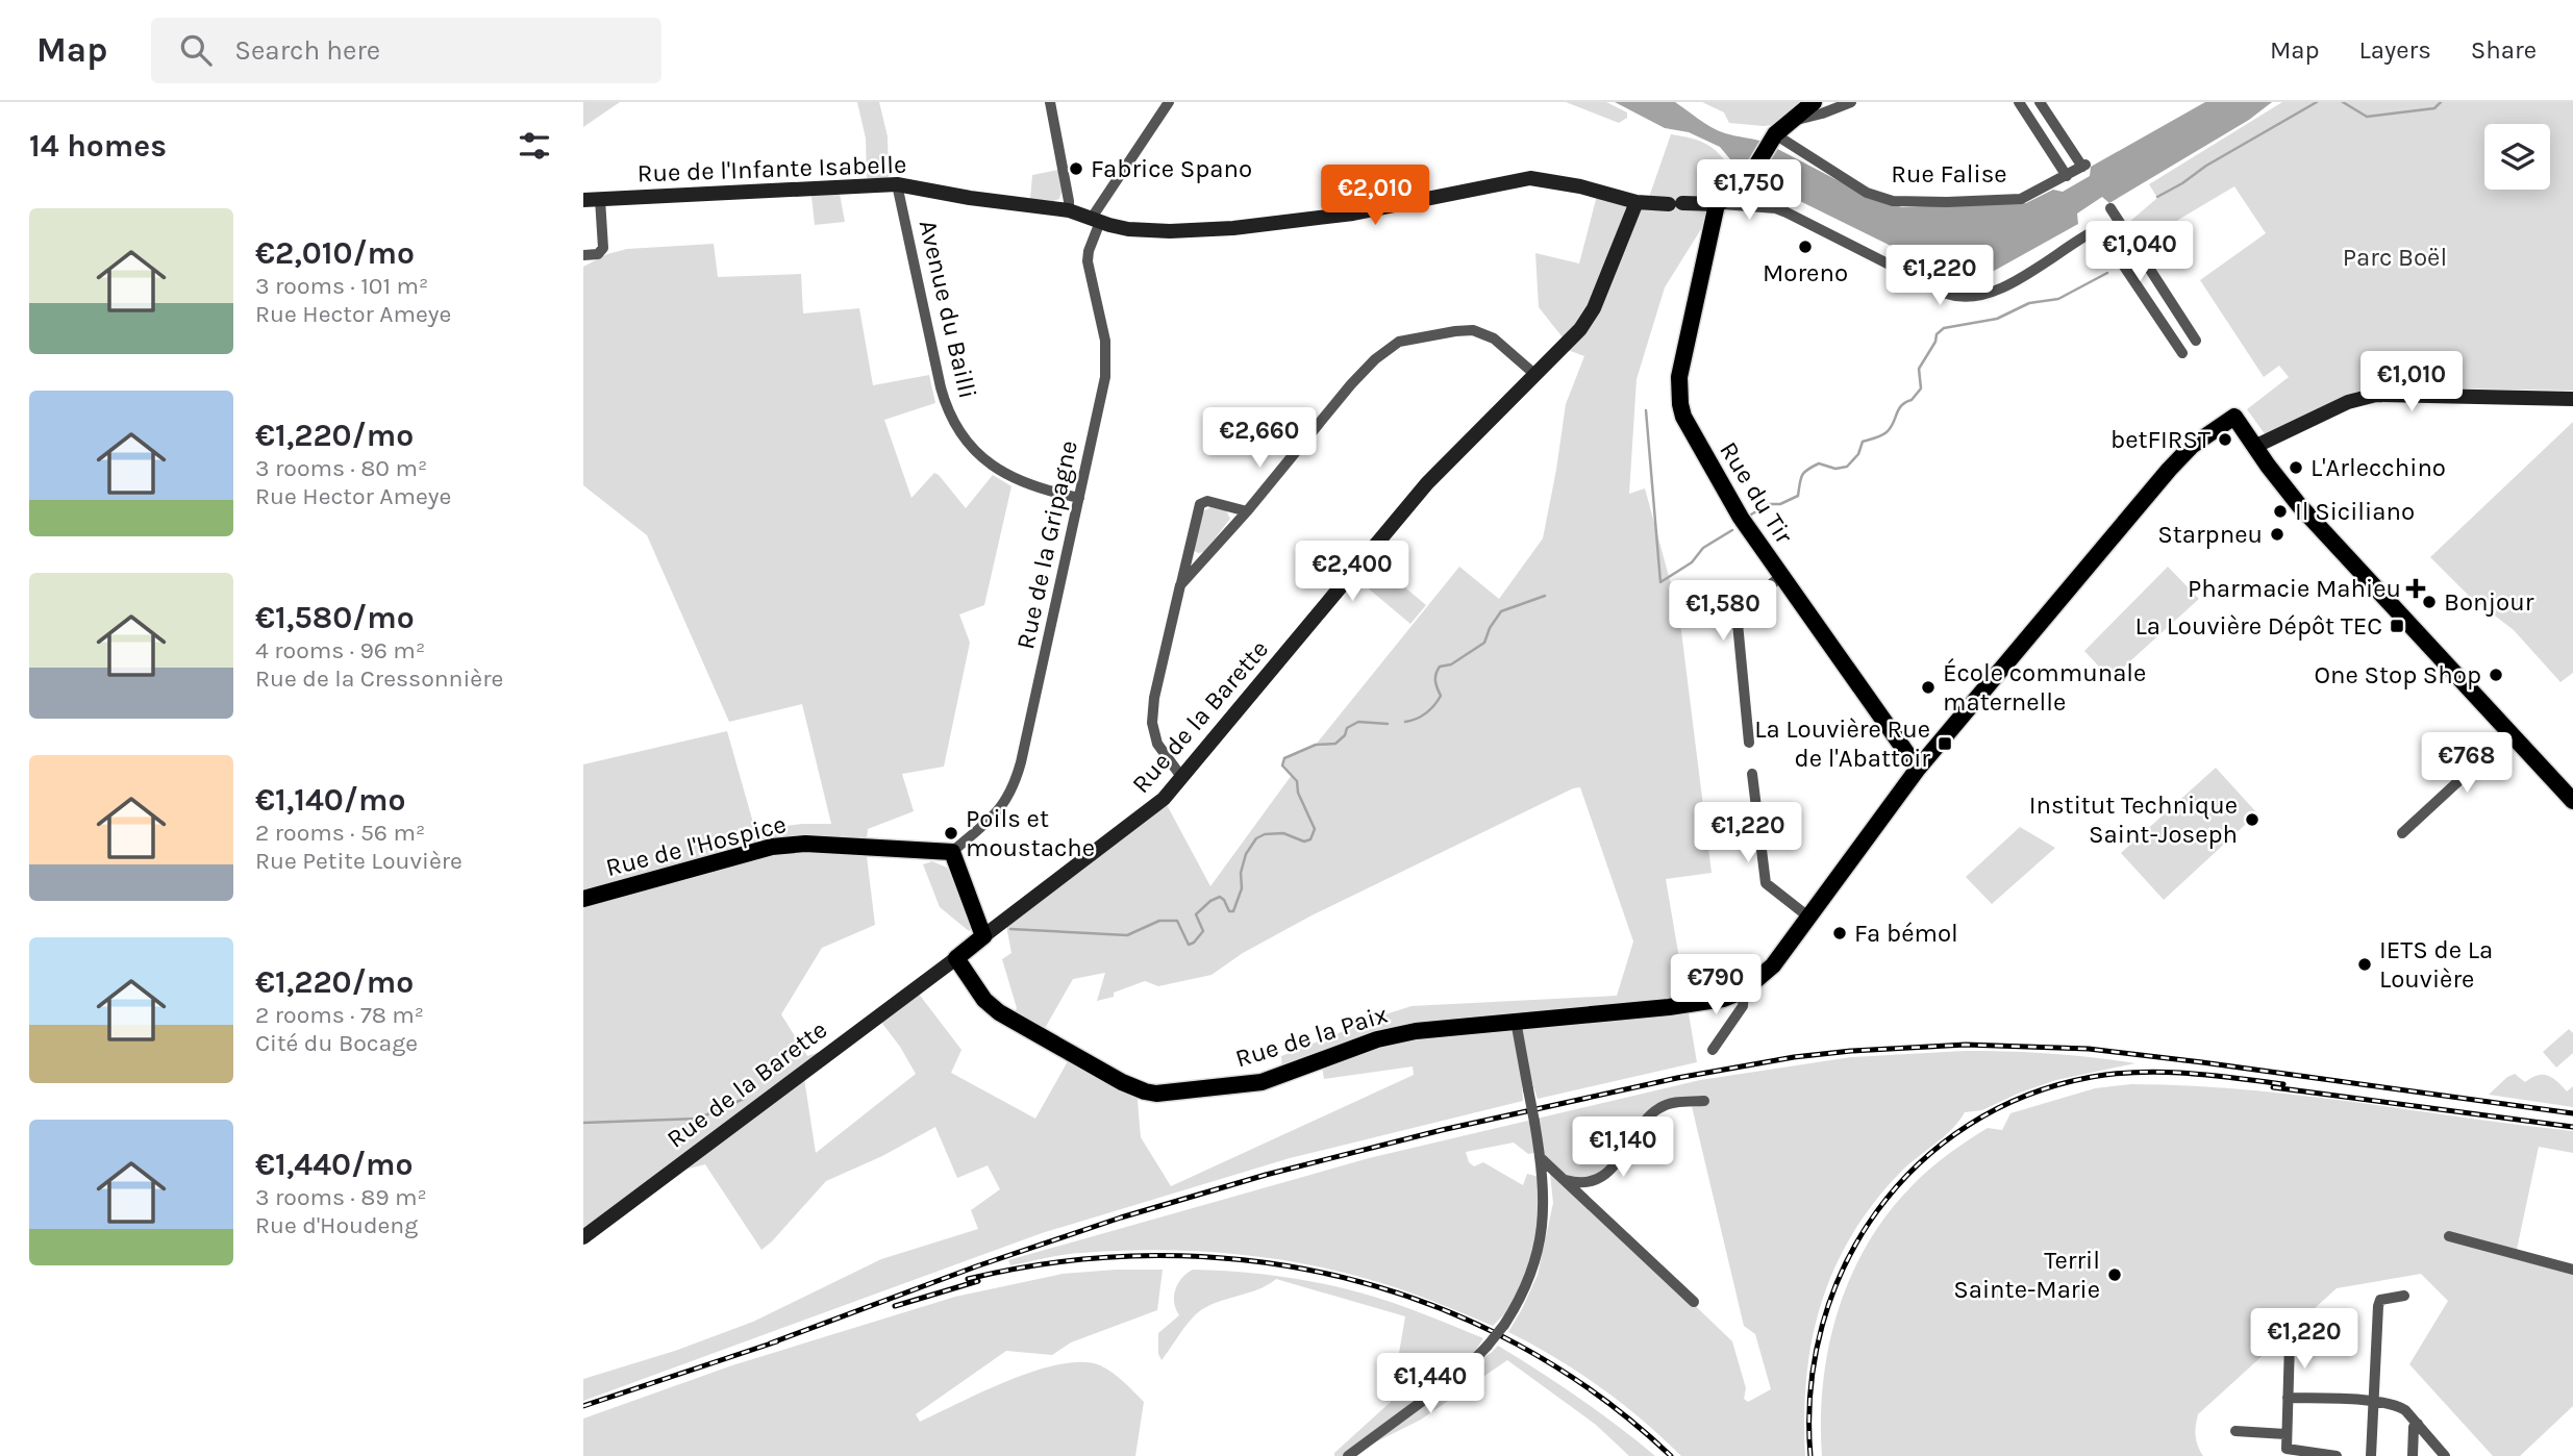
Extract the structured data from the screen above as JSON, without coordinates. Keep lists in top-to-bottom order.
{
  "streets": {
    "main road": [
      "Rue du Tir",
      "Rue de la Barette",
      "Rue de l'Hospice",
      "Rue de la Paix"
    ],
    "street": [
      "Rue de l'Infante Isabelle",
      "Rue Falise",
      "Avenue du Bailli",
      "Rue de la Gripagne"
    ]
  },
  "crossings": [
    ["Rue de l'Infante Isabelle", "Avenue du Bailli"],
    ["Rue de l'Infante Isabelle", "Rue du Tir"],
    ["Rue de l'Infante Isabelle", "Rue de la Gripagne"],
    ["Rue de l'Infante Isabelle", "Rue de la Barette"],
    ["Avenue du Bailli", "Rue de la Gripagne"],
    ["Rue du Tir", "Rue de la Paix"],
    ["Rue de la Gripagne", "Rue de l'Hospice"],
    ["Rue de la Barette", "Rue de la Paix"]
  ],
  "parks": ["Parc Boël"],
  "places": {
    "other": [
      "Fabrice Spano",
      "Moreno",
      "betFIRST",
      "L'Arlecchino",
      "Il Siciliano",
      "Starpneu",
      "Bonjour",
      "One Stop Shop",
      "École communale maternelle",
      "Institut Technique Saint-Joseph",
      "Poils et moustache",
      "Fa bémol",
      "IETS de La Louvière",
      "Terril Sainte-Marie"
    ],
    "health": ["Pharmacie Mahieu"],
    "transit": ["La Louvière Dépôt TEC", "La Louvière Rue de l'Abattoir"]
  },
  "page": {
    "header": "Map",
    "search": "Search here",
    "nav": ["Map", "Layers", "Share"],
    "heading": "14 homes",
    "price": [
      "€1,750",
      "€2,010",
      "€1,040",
      "€1,220",
      "€1,010",
      "€2,660",
      "€2,400",
      "€1,580",
      "€768",
      "€1,220",
      "€790",
      "€1,140",
      "€1,220",
      "€1,440"
    ],
    "list": [
      {
        "name": "€2,010/mo",
        "note": "3 rooms · 101 m² · Rue Hector Ameye"
      },
      {
        "name": "€1,220/mo",
        "note": "3 rooms · 80 m² · Rue Hector Ameye"
      },
      {
        "name": "€1,580/mo",
        "note": "4 rooms · 96 m² · Rue de la Cressonnière"
      },
      {
        "name": "€1,140/mo",
        "note": "2 rooms · 56 m² · Rue Petite Louvière"
      },
      {
        "name": "€1,220/mo",
        "note": "2 rooms · 78 m² · Cité du Bocage"
      },
      {
        "name": "€1,440/mo",
        "note": "3 rooms · 89 m² · Rue d'Houdeng"
      }
    ]
  }
}
